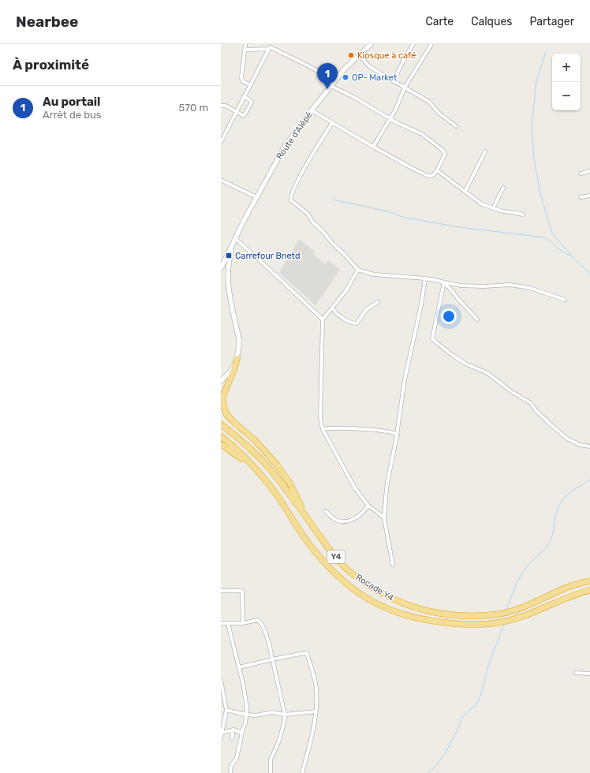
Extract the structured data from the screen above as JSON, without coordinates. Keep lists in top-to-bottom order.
{
  "streets": {
    "highway": ["Y4", "Rocade Y4"],
    "main road": ["Route d'Alépé"]
  },
  "places": {
    "other": ["Kiosque à café", "OP- Market"],
    "transit": ["Carrefour Bnetd"]
  },
  "page": {
    "header": "Nearbee",
    "nav": ["Carte", "Calques", "Partager"],
    "heading": "À proximité",
    "map_buttons": ["+", "−"],
    "pins": "1",
    "list": [
      {
        "mark": "1",
        "name": "Au portail",
        "note": "Arrêt de bus",
        "value": "570 m"
      }
    ]
  }
}
